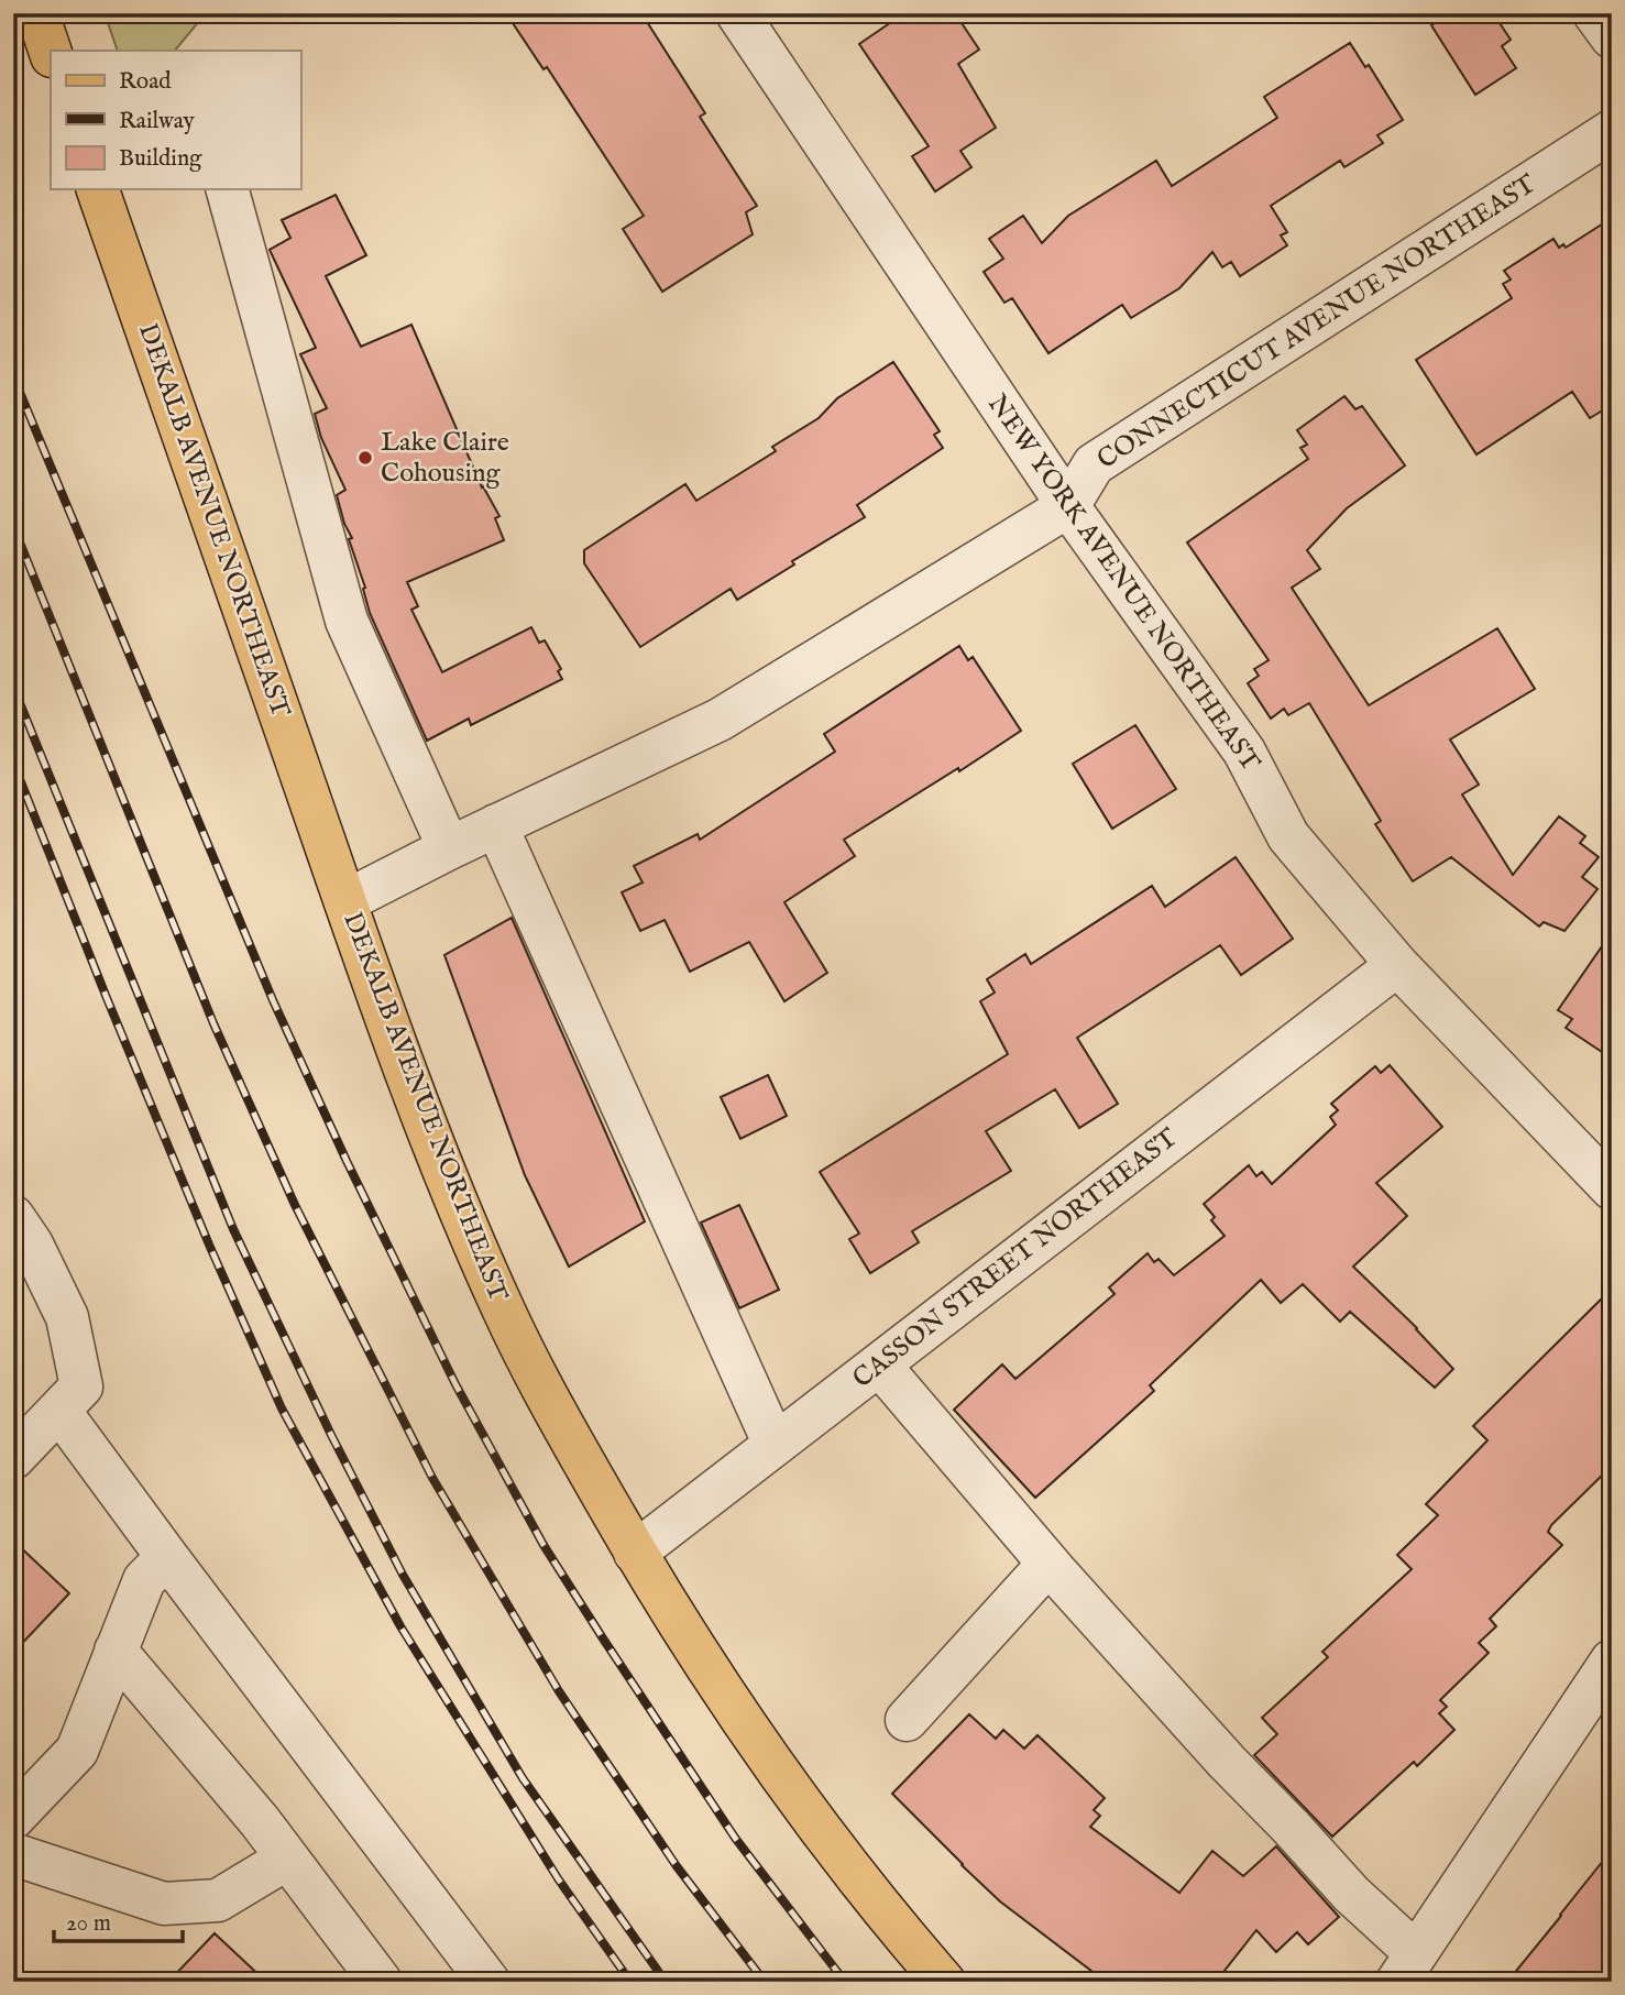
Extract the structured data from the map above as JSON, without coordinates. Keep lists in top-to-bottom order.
{
  "streets": {
    "main road": ["DEKALB AVENUE NORTHEAST"],
    "street": ["CONNECTICUT AVENUE NORTHEAST", "NEW YORK AVENUE NORTHEAST", "CASSON STREET NORTHEAST"]
  },
  "crossings": [
    ["CONNECTICUT AVENUE NORTHEAST", "DEKALB AVENUE NORTHEAST"],
    ["CONNECTICUT AVENUE NORTHEAST", "NEW YORK AVENUE NORTHEAST"],
    ["DEKALB AVENUE NORTHEAST", "CASSON STREET NORTHEAST"],
    ["NEW YORK AVENUE NORTHEAST", "CASSON STREET NORTHEAST"]
  ],
  "places": ["Lake Claire Cohousing"],
  "legend": ["Road", "Railway", "Building"],
  "scale_bar": "20 m"
}
